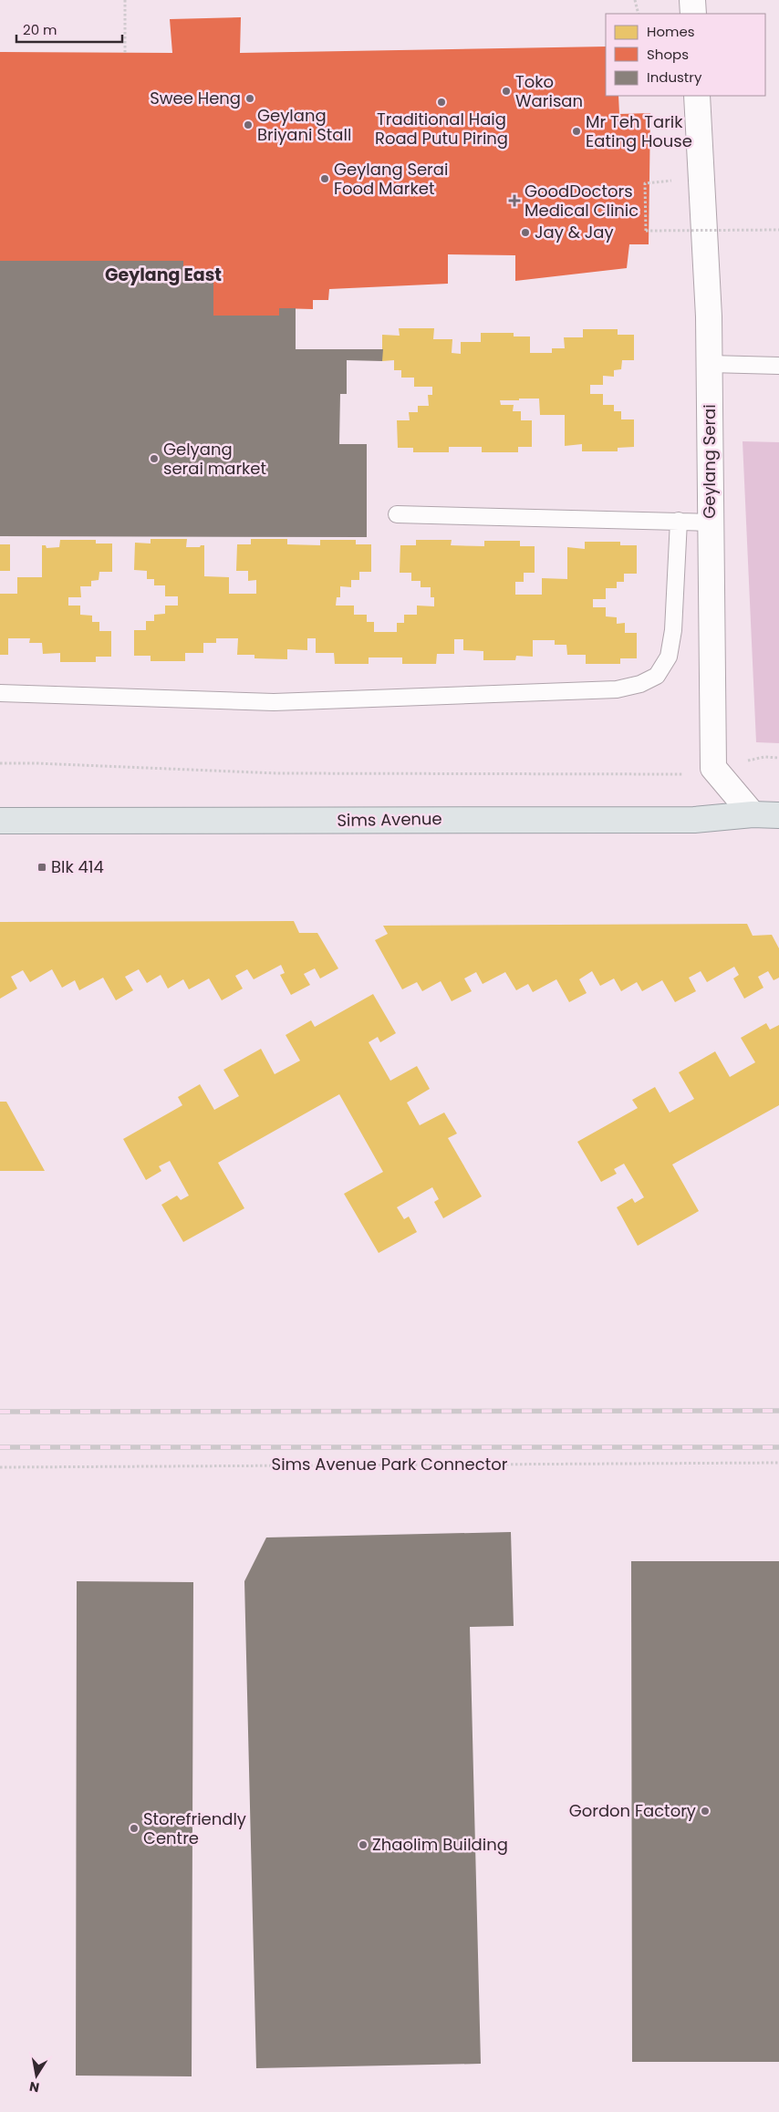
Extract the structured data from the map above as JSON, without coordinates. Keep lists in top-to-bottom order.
{
  "streets": {
    "main road": ["Sims Avenue"],
    "street": ["Geylang Serai"],
    "path": ["Sims Avenue Park Connector"]
  },
  "crossings": [
    ["Geylang Serai", "Sims Avenue"]
  ],
  "districts": ["Geylang East"],
  "places": {
    "other": [
      "Toko Warisan",
      "Swee Heng",
      "Traditional Haig Road Putu Piring",
      "Geylang Briyani Stall",
      "Mr Teh Tarik Eating House",
      "Geylang Serai Food Market",
      "Jay & Jay",
      "Gelyang serai market",
      "Gordon Factory",
      "Storefriendly Centre",
      "Zhaolim Building"
    ],
    "health": ["GoodDoctors Medical Clinic"],
    "transit": ["Blk 414"]
  },
  "legend": ["Homes", "Shops", "Industry"],
  "scale_bar": "20 m",
  "north": "bottom"
}
